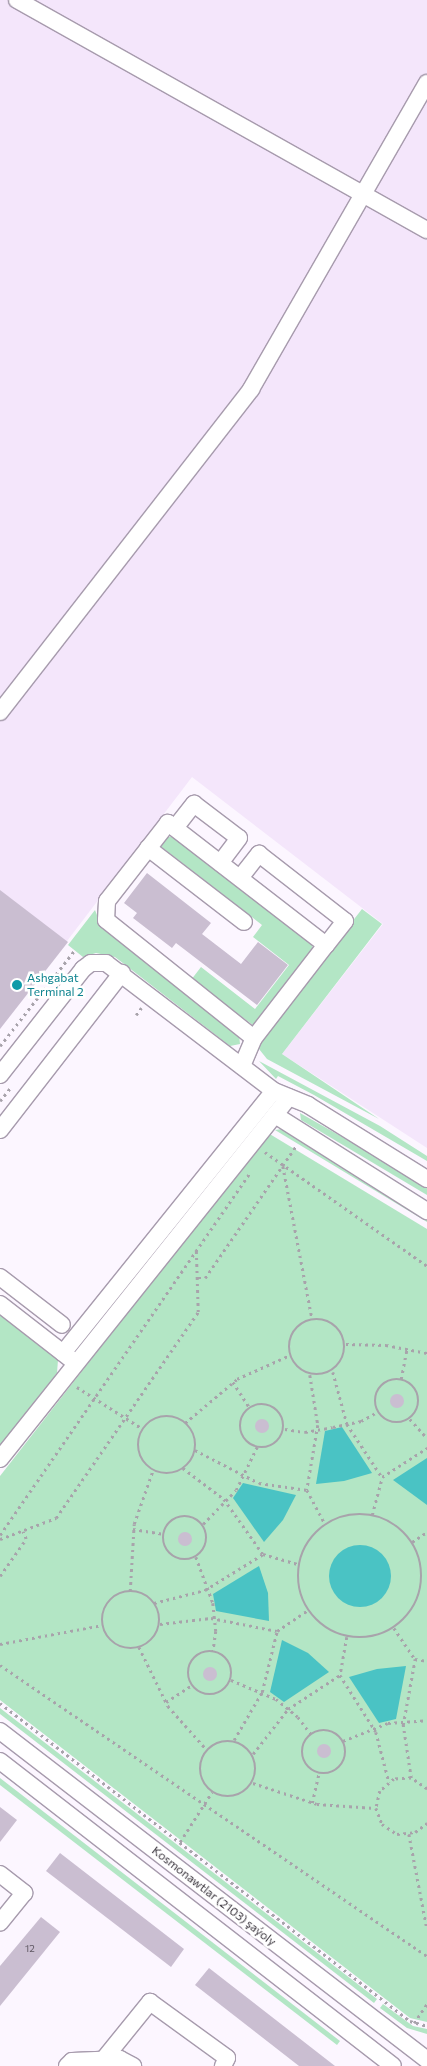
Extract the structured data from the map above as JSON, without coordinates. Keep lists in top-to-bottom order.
{
  "streets": {
    "street": ["Kosmonawtlar (2103) şaýoly"]
  },
  "places": ["Ashgabat Terminal 2"],
  "house_numbers": ["12"]
}
